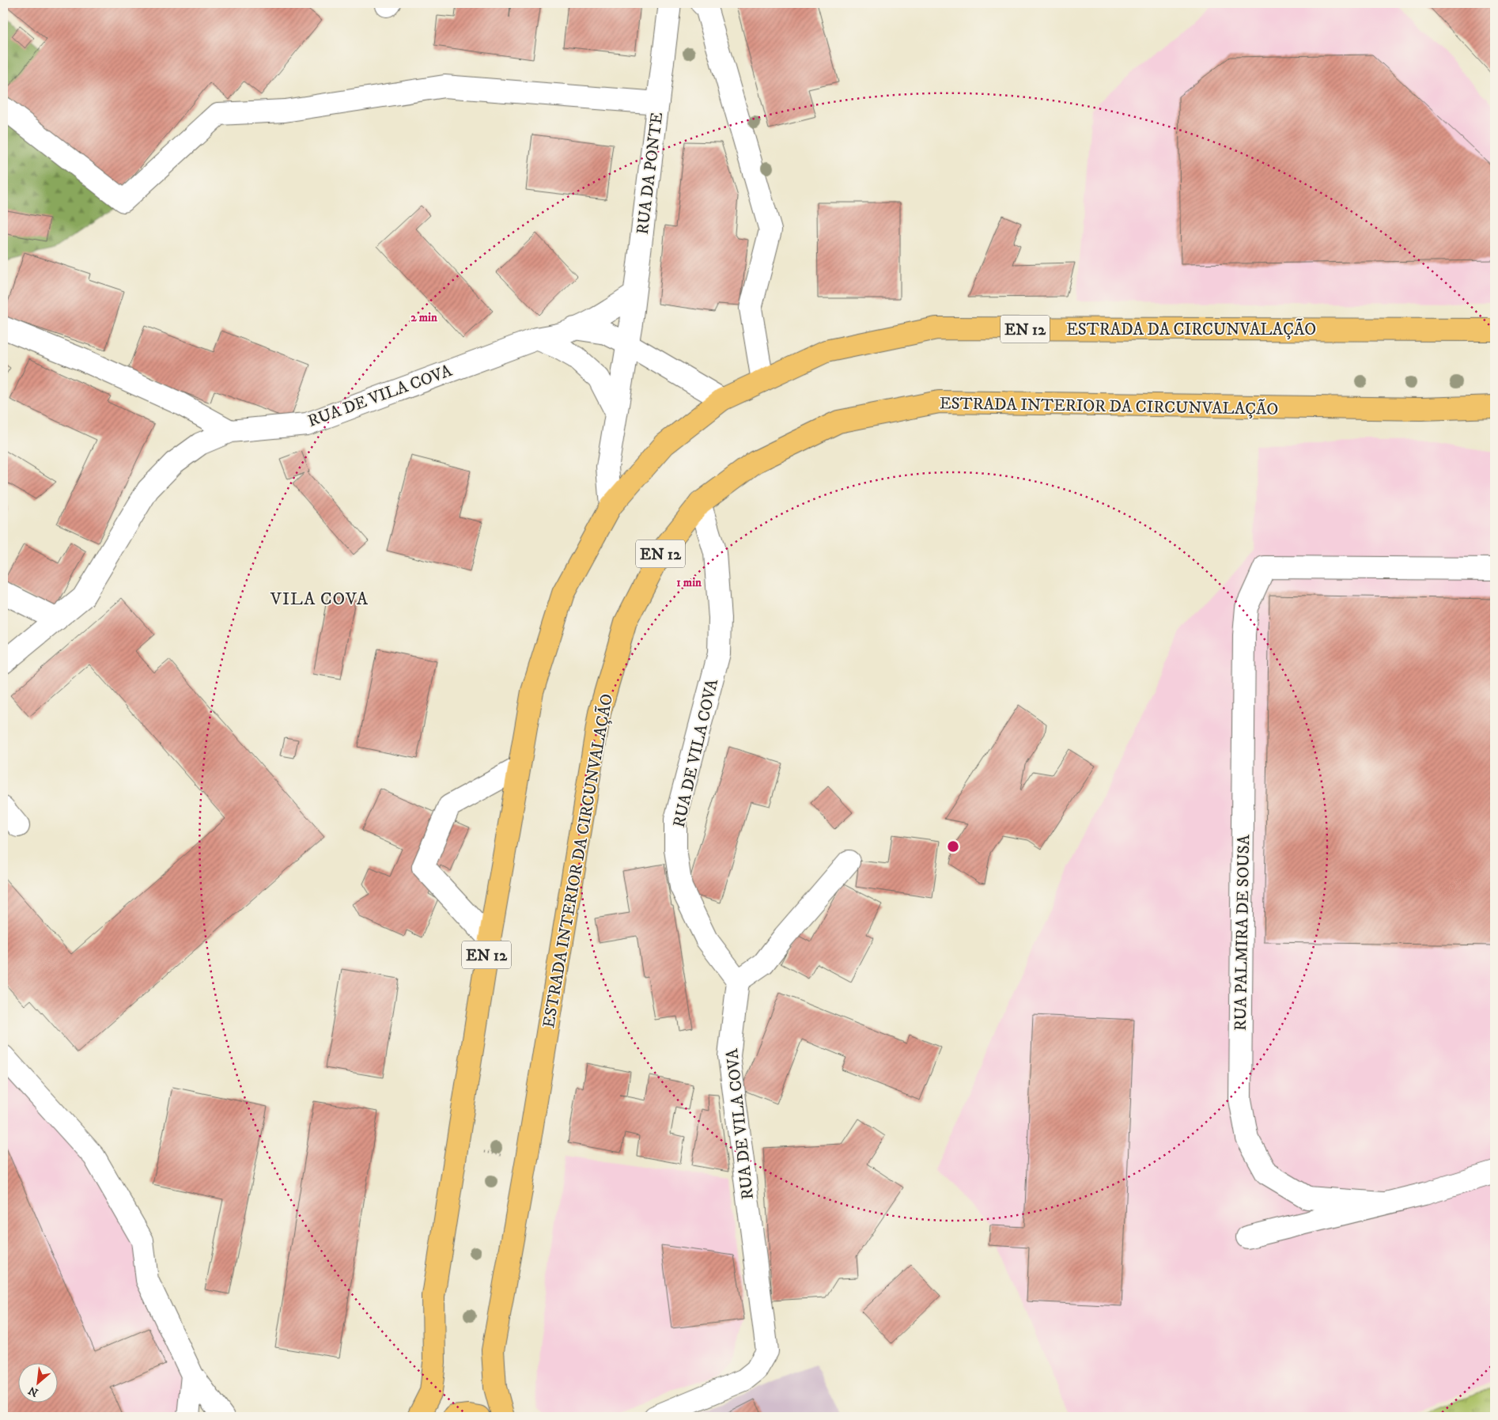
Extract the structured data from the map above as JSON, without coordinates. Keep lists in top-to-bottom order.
{
  "streets": {
    "main road": ["EN 12", "ESTRADA DA CIRCUNVALAÇÃO", "ESTRADA INTERIOR DA CIRCUNVALAÇÃO"],
    "street": ["RUA DA PONTE", "RUA DE VILA COVA", "RUA PALMIRA DE SOUSA"]
  },
  "crossings": [
    ["RUA DA PONTE", "EN 12"],
    ["RUA DA PONTE", "ESTRADA DA CIRCUNVALAÇÃO"],
    ["RUA DA PONTE", "RUA DE VILA COVA"],
    ["EN 12", "ESTRADA DA CIRCUNVALAÇÃO"],
    ["RUA DE VILA COVA", "ESTRADA INTERIOR DA CIRCUNVALAÇÃO"]
  ],
  "districts": ["VILA COVA"],
  "north": "bottom left",
  "rings": ["2 min", "1 min"]
}
